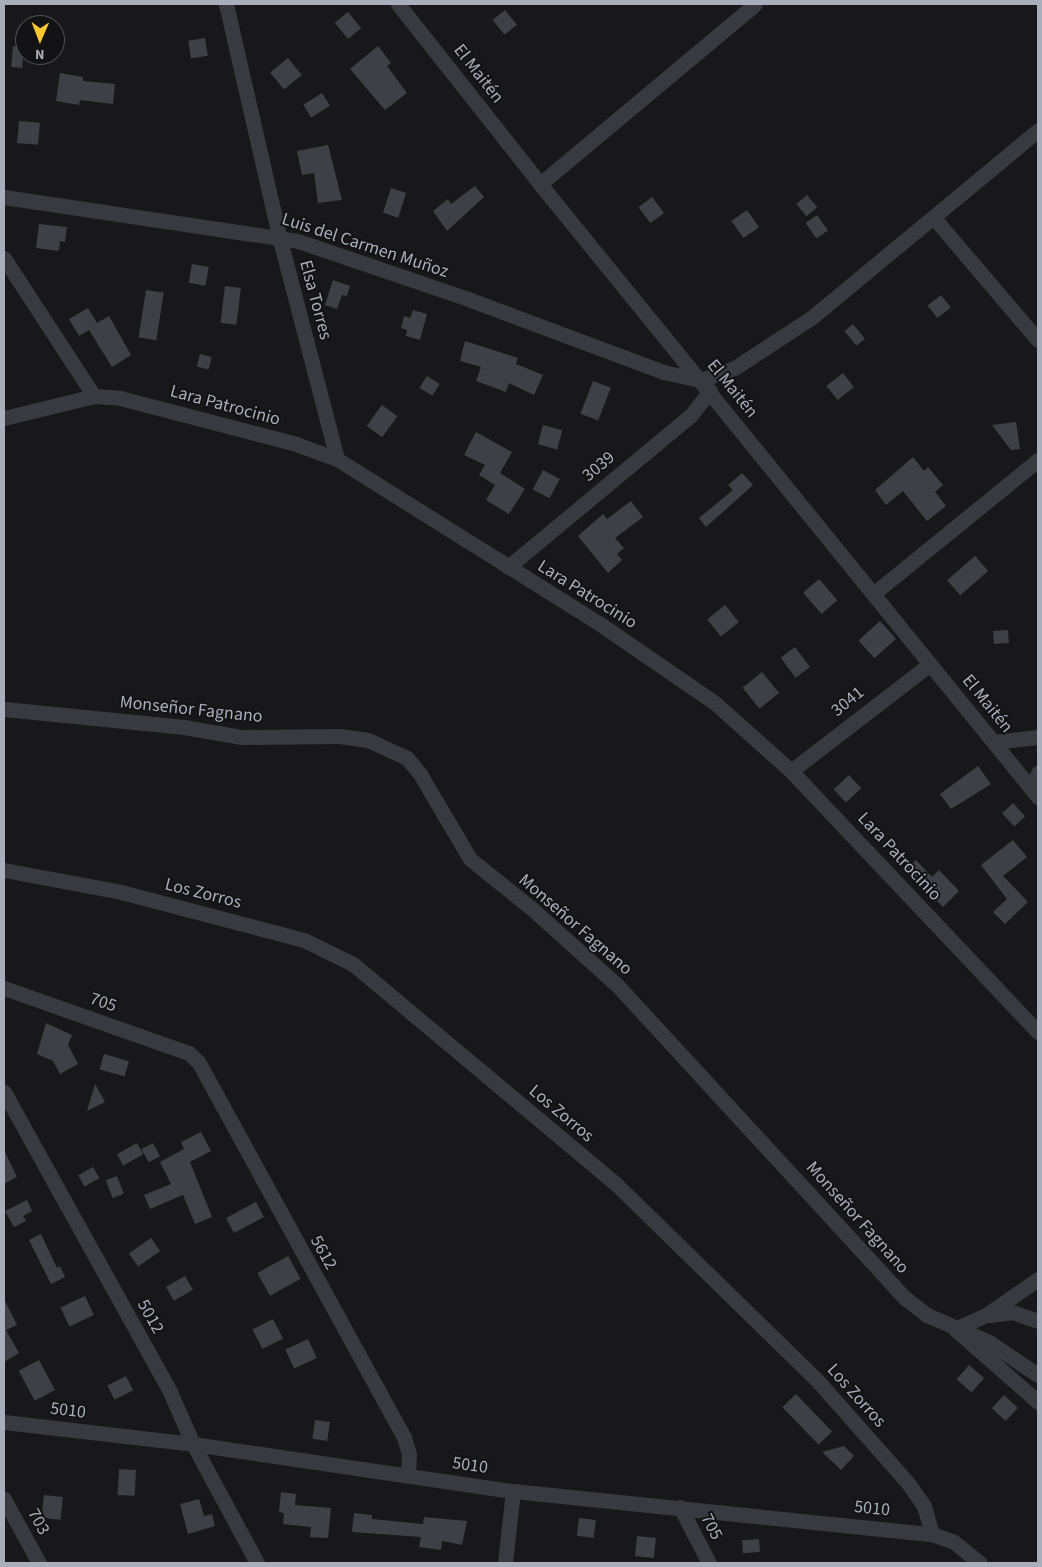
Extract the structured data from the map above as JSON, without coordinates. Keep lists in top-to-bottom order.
{
  "streets": {
    "street": [
      "El Maitén",
      "Luis del Carmen Muñoz",
      "Elsa Torres",
      "Lara Patrocinio",
      "3039",
      "3041",
      "Monseñor Fagnano",
      "Los Zorros",
      "705",
      "5612",
      "5012",
      "5010",
      "703"
    ]
  },
  "crossings": [
    ["El Maitén", "Luis del Carmen Muñoz"],
    ["El Maitén", "3039"],
    ["El Maitén", "3041"],
    ["Luis del Carmen Muñoz", "Elsa Torres"],
    ["Luis del Carmen Muñoz", "3039"],
    ["Elsa Torres", "Lara Patrocinio"],
    ["Lara Patrocinio", "3039"],
    ["Lara Patrocinio", "3041"],
    ["Los Zorros", "5010"],
    ["705", "5612"],
    ["705", "5010"],
    ["5612", "5010"],
    ["5012", "5010"]
  ],
  "north": "bottom"
}
